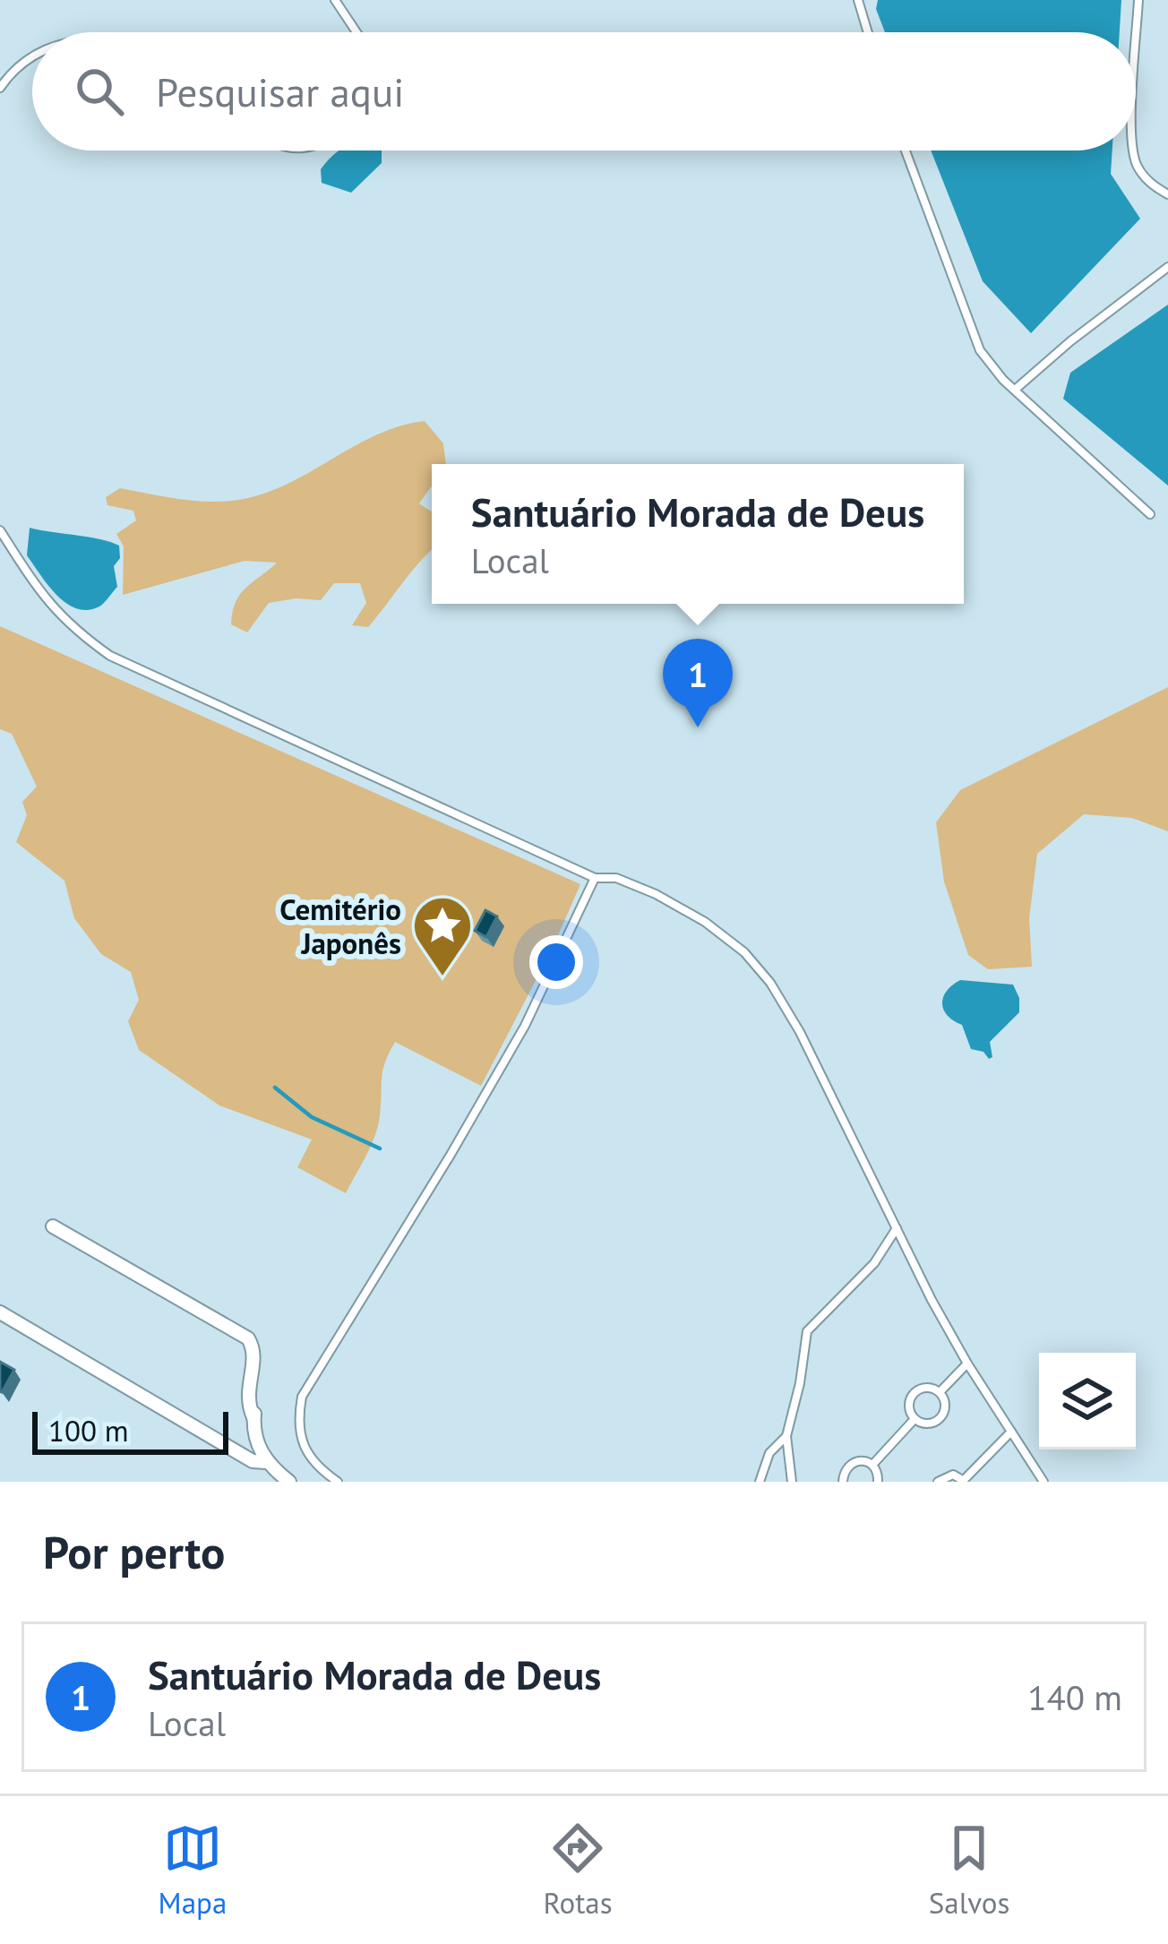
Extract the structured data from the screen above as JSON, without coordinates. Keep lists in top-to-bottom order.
{
  "places": {
    "place": ["Cemitério Japonês"]
  },
  "scale_bar": "100 m",
  "page": {
    "search": "Pesquisar aqui",
    "popup": ["Santuário Morada de Deus", "Local"],
    "pins": "1",
    "scale": "100 m",
    "heading": "Por perto",
    "list": [
      {
        "mark": "1",
        "name": "Santuário Morada de Deus",
        "note": "Local",
        "value": "140 m"
      }
    ],
    "nav": ["Mapa", "Rotas", "Salvos"]
  }
}
